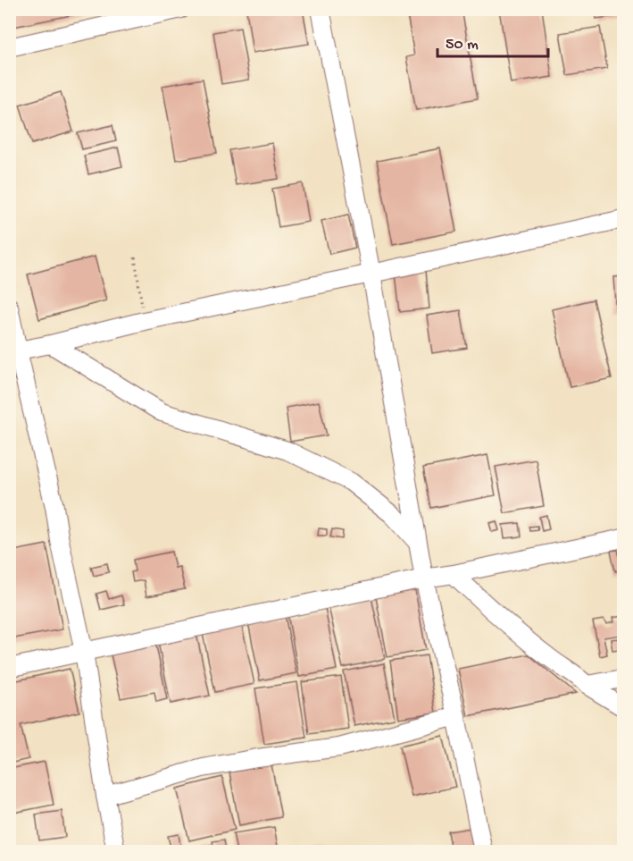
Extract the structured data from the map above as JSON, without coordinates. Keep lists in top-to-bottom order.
{
  "scale_bar": "50 m"
}
